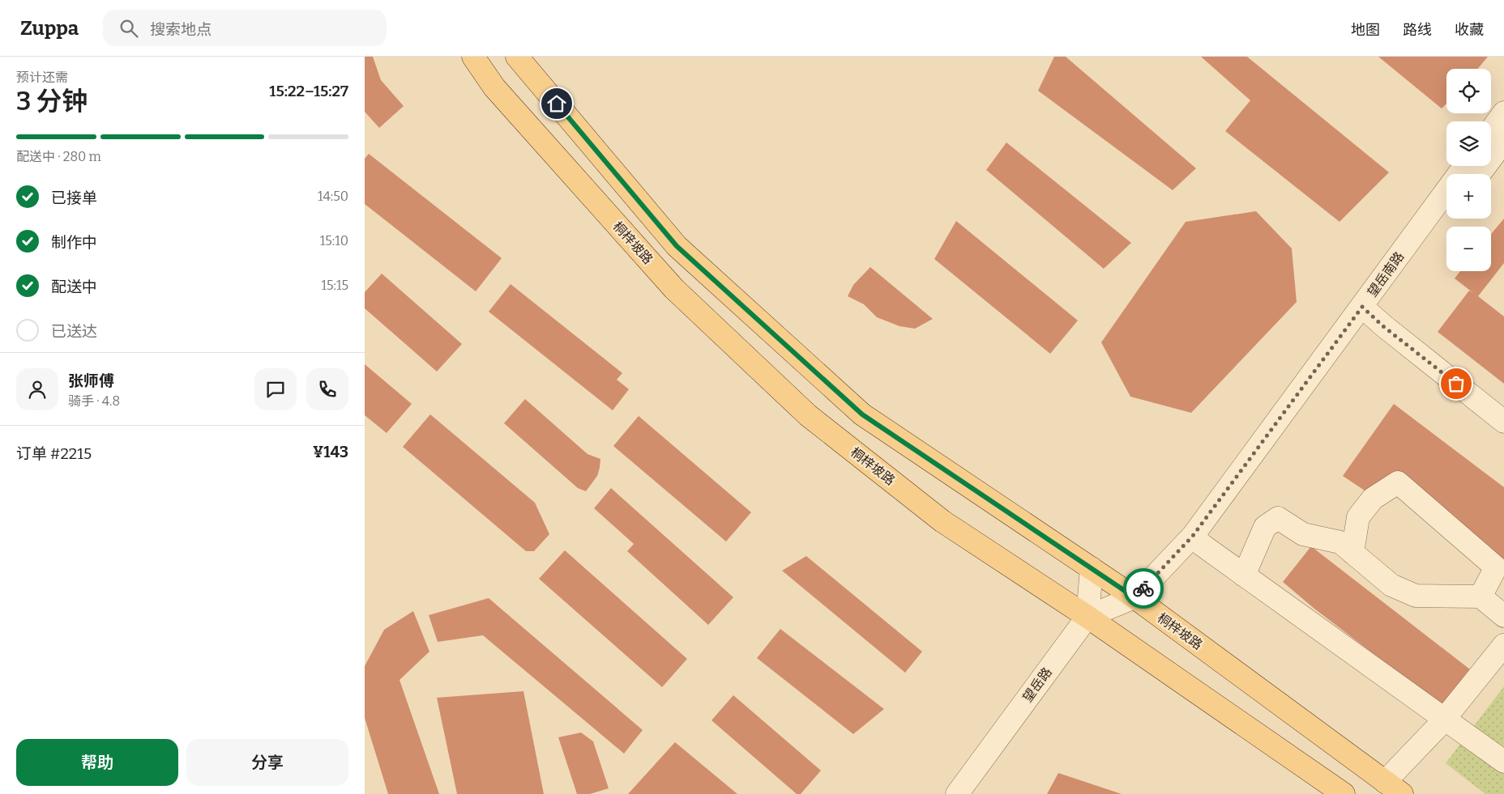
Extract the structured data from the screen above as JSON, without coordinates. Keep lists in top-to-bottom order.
{
  "streets": {
    "main road": ["桐梓坡路"],
    "street": ["望岳南路", "望岳路"]
  },
  "crossings": [
    ["桐梓坡路", "望岳南路"],
    ["桐梓坡路", "望岳路"]
  ],
  "page": {
    "header": "Zuppa",
    "search": "搜索地点",
    "nav": ["地图", "路线", "收藏"],
    "heading": ["3 分钟", "预计还需", "15:22–15:27"],
    "panel": [
      "张师傅",
      "骑手 · 4.8",
      "订单 #2215",
      "¥143"
    ],
    "map_buttons": ["+", "−"],
    "bar": "配送中 · 280 m",
    "list": [
      ["已接单", "14:50"],
      ["制作中", "15:10"],
      ["配送中", "15:15"],
      "已送达"
    ],
    "buttons": ["帮助", "分享"]
  }
}
